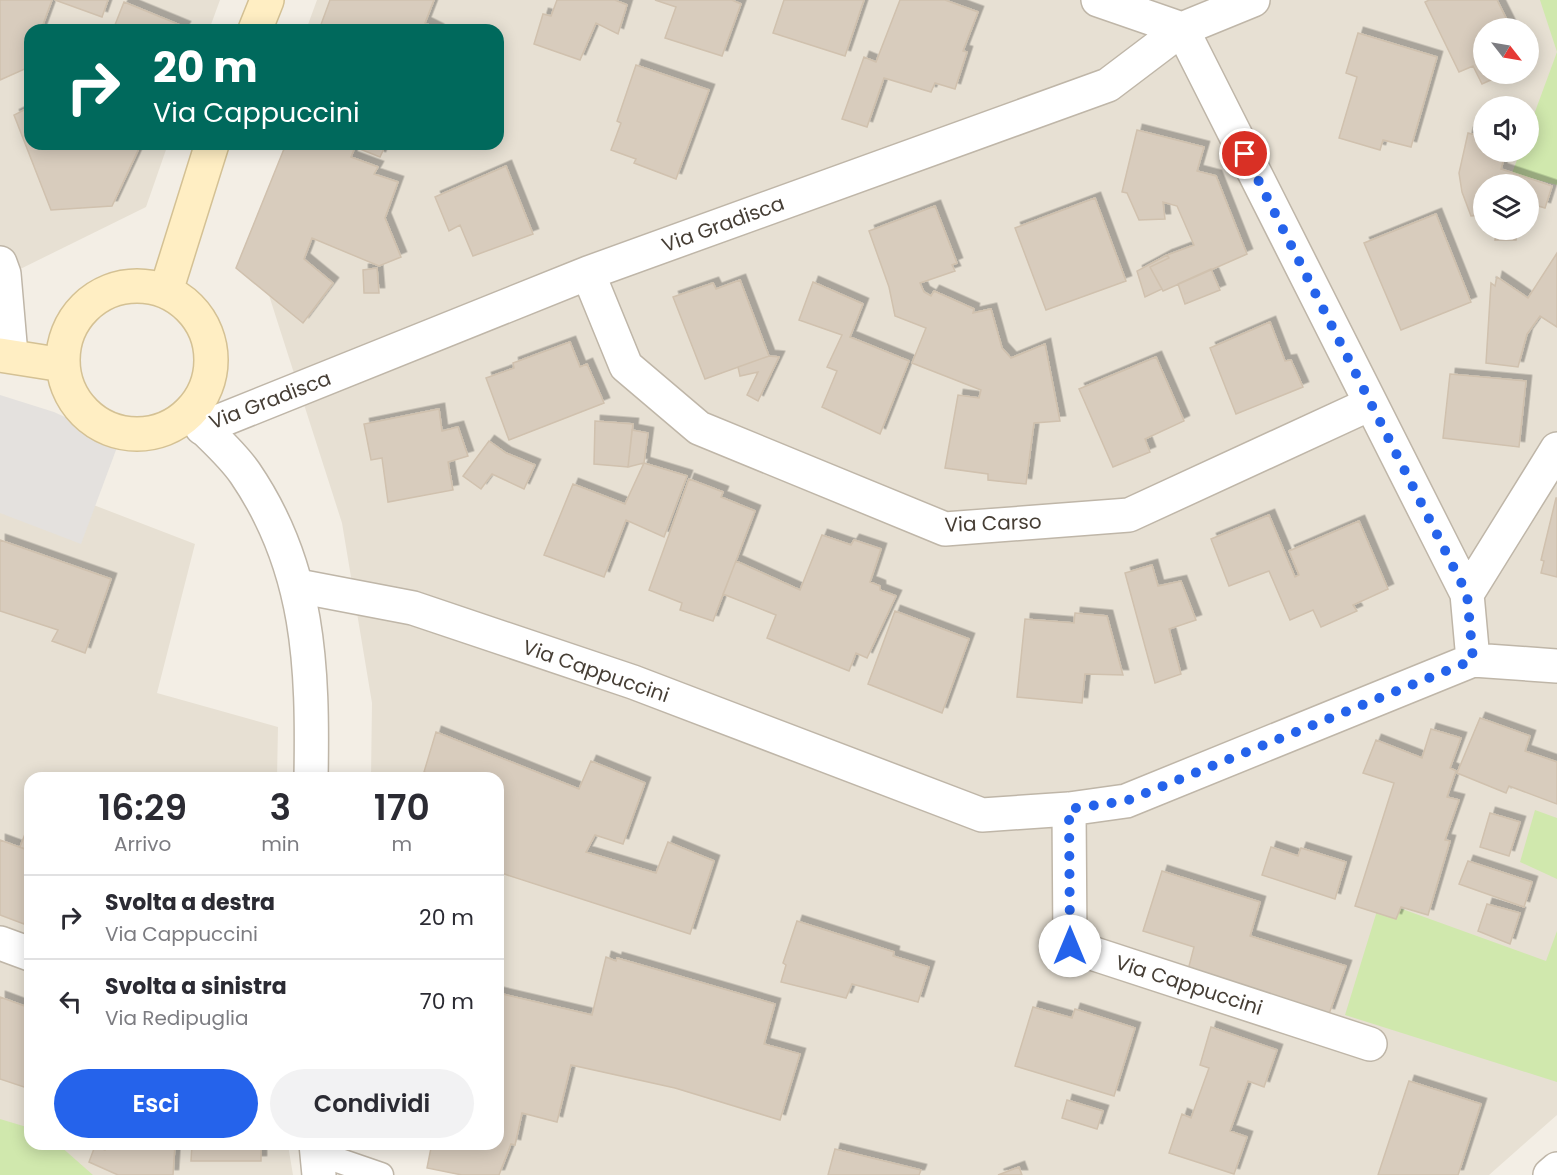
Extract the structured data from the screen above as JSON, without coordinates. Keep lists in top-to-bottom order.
{
  "streets": {
    "street": ["Via Gradisca", "Via Carso", "Via Cappuccini"]
  },
  "crossings": [
    ["Via Gradisca", "Via Carso"]
  ],
  "north": "bottom right",
  "page": {
    "turn": ["20 m", "Via Cappuccini"],
    "eta": [
      "16:29",
      "Arrivo",
      "3",
      "min",
      "170",
      "m"
    ],
    "list": [
      {
        "name": "Svolta a destra",
        "note": "Via Cappuccini",
        "value": "20 m"
      },
      {
        "name": "Svolta a sinistra",
        "note": "Via Redipuglia",
        "value": "70 m"
      }
    ],
    "buttons": ["Esci", "Condividi"]
  }
}
